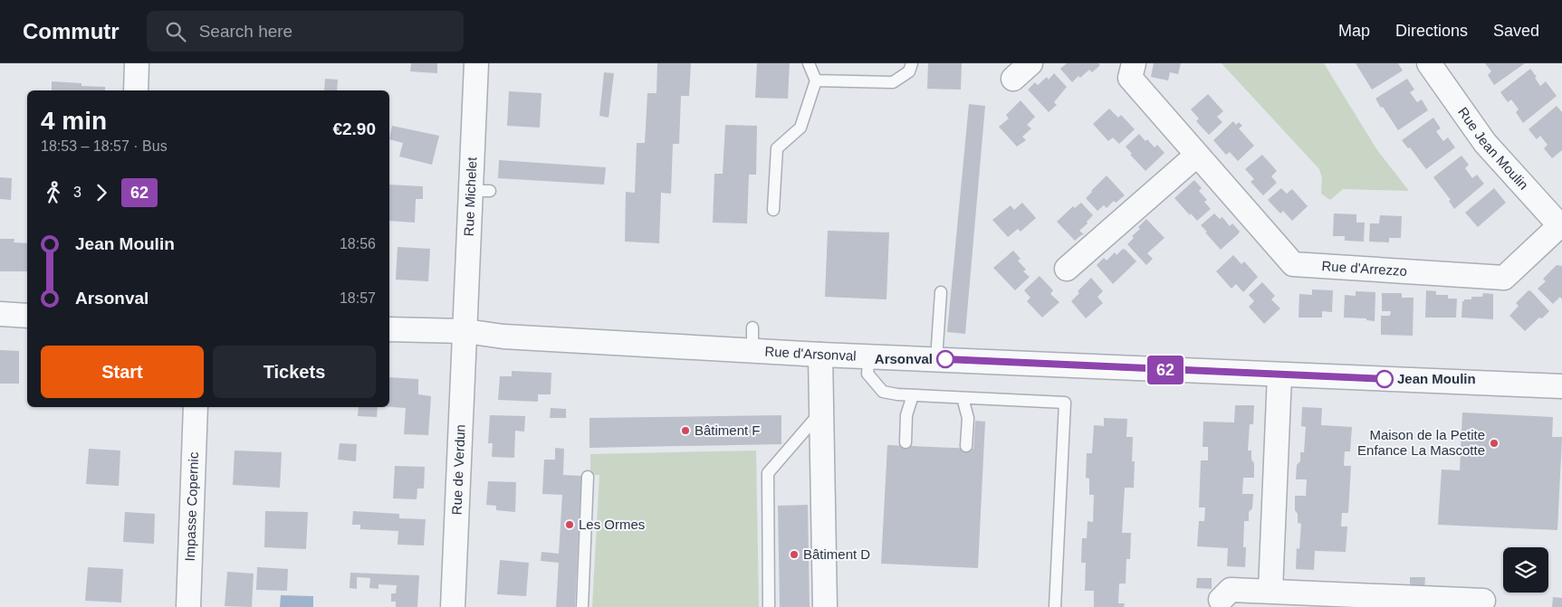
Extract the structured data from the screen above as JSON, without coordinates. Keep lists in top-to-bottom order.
{
  "streets": {
    "street": [
      "Rue Jean Moulin",
      "Rue Michelet",
      "Rue d'Arrezzo",
      "Rue d'Arsonval",
      "Rue de Verdun",
      "Impasse Copernic"
    ]
  },
  "crossings": [
    ["Rue Jean Moulin", "Rue d'Arrezzo"],
    ["Rue Michelet", "Rue d'Arsonval"],
    ["Rue Michelet", "Rue de Verdun"],
    ["Rue d'Arsonval", "Rue de Verdun"]
  ],
  "places": [
    "Arsonval",
    "Jean Moulin",
    "Bâtiment F",
    "Maison de la Petite Enfance La Mascotte",
    "Les Ormes",
    "Bâtiment D"
  ],
  "lines": ["bus line 62"],
  "page": {
    "header": "Commutr",
    "search": "Search here",
    "nav": ["Map", "Directions", "Saved"],
    "on_map": "62",
    "heading": ["4 min", "18:53 – 18:57 · Bus", "€2.90"],
    "legs": ["3", "62"],
    "list": [
      {
        "name": "Jean Moulin",
        "value": "18:56"
      },
      {
        "name": "Arsonval",
        "value": "18:57"
      }
    ],
    "buttons": ["Start", "Tickets"]
  }
}
